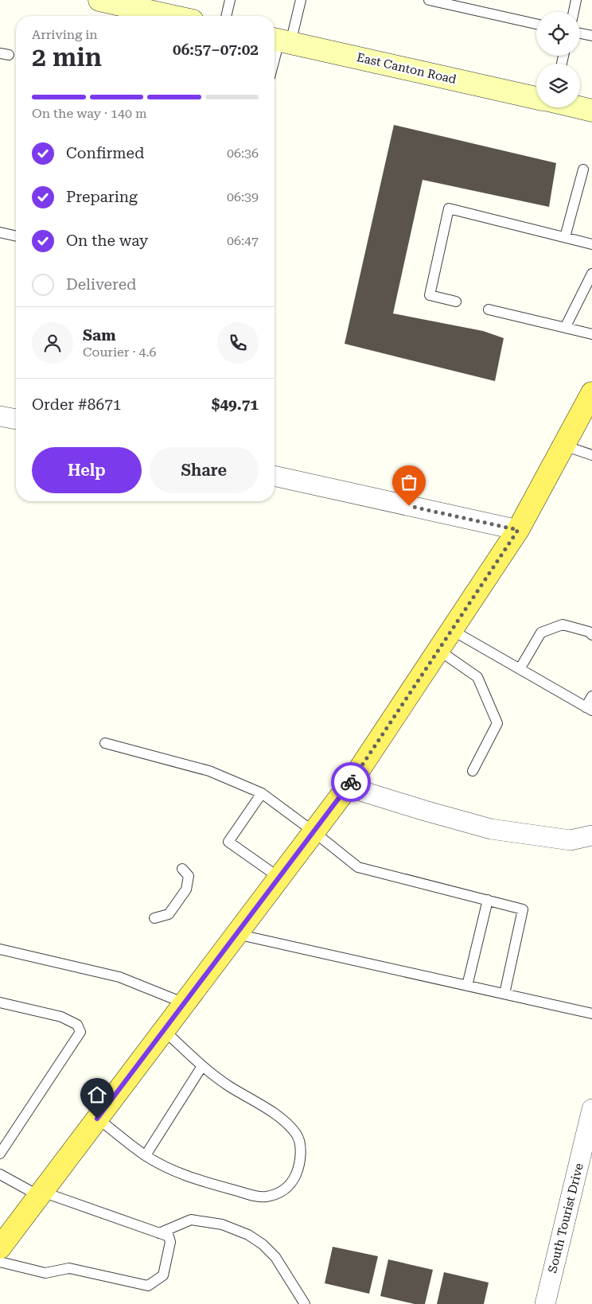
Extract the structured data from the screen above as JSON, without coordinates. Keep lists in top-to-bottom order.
{
  "streets": {
    "main road": ["East Canton Road"],
    "street": ["South Tourist Drive"]
  },
  "page": {
    "heading": ["2 min", "Arriving in", "06:57–07:02"],
    "panel": [
      "Sam",
      "Courier · 4.6",
      "Order #8671",
      "$49.71"
    ],
    "bar": "On the way · 140 m",
    "list": [
      ["Confirmed", "06:36"],
      ["Preparing", "06:39"],
      ["On the way", "06:47"],
      "Delivered"
    ],
    "buttons": ["Help", "Share"]
  }
}
